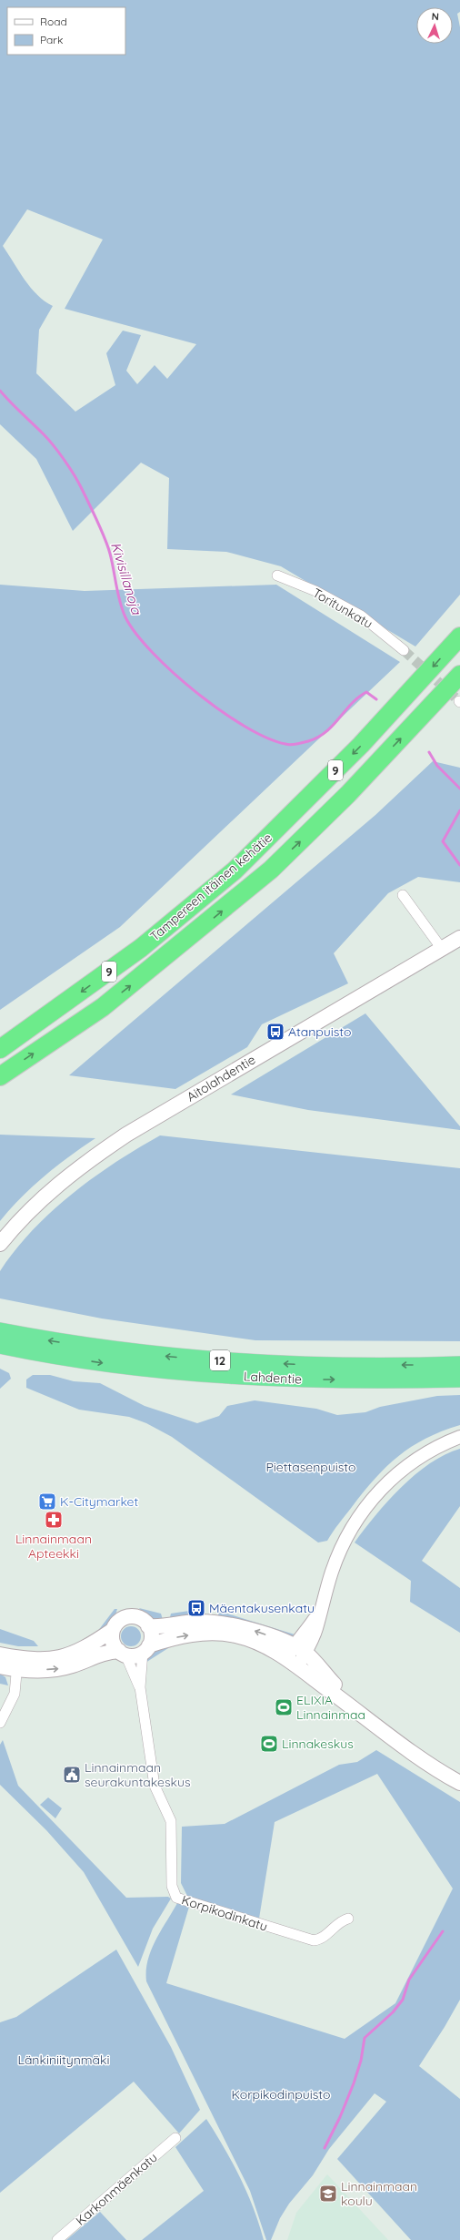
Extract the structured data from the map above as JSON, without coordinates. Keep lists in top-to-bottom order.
{
  "streets": {
    "highway": [
      "9",
      "Tampereen itäinen kehätie",
      "12",
      "Lahdentie"
    ],
    "main road": ["Aitolahdentie"],
    "street": ["Toritunkatu", "Korpikodinkatu", "Karkonmäenkatu"]
  },
  "water": ["Kivisillanoja"],
  "parks": ["Piettasenpuisto", "Länkiniitynmäki", "Korpikodinpuisto"],
  "places": {
    "bus stop": ["Atanpuisto", "Mäentakusenkatu"],
    "supermarket": ["K-Citymarket"],
    "pharmacy": ["Linnainmaan Apteekki"],
    "sports": ["ELIXIA Linnainmaa", "Linnakeskus"],
    "public building": ["Linnainmaan seurakuntakeskus"],
    "school or university": ["Linnainmaan koulu"]
  },
  "legend": ["Road", "Park"],
  "north": "top"
}
